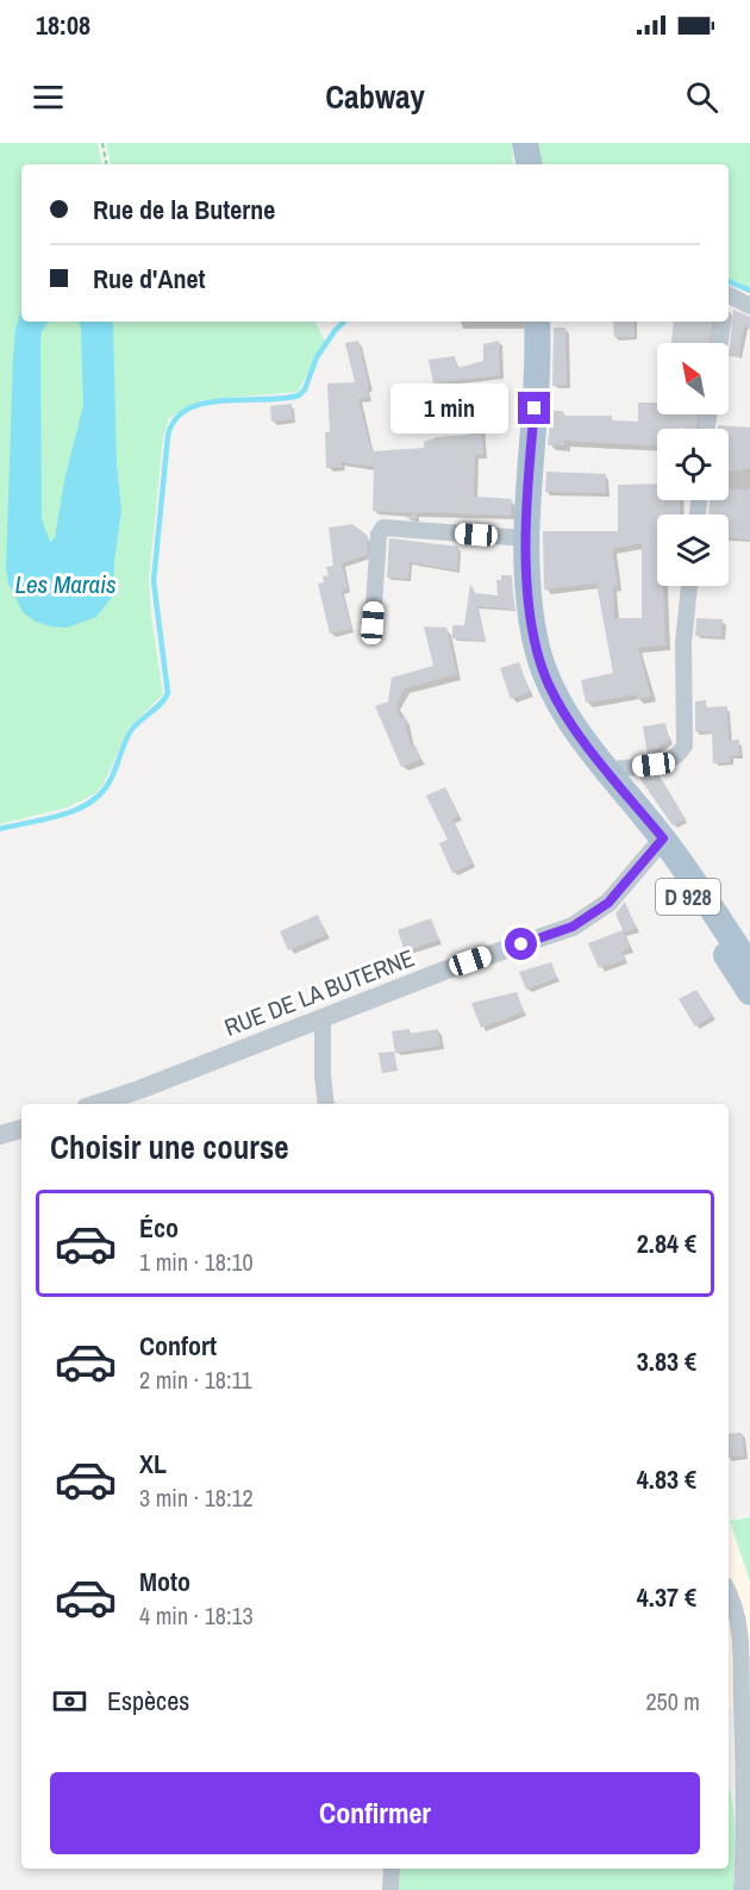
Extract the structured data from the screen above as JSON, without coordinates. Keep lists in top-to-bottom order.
{
  "streets": {
    "main road": ["D 928"],
    "street": ["RUE DE LA BUTERNE"]
  },
  "crossings": [
    ["D 928", "RUE DE LA BUTERNE"]
  ],
  "water": ["Les Marais"],
  "north": "top left",
  "page": {
    "status": "18:08",
    "header": "Cabway",
    "banner": ["Rue de la Buterne", "Rue d'Anet"],
    "bubble": "1 min",
    "heading": "Choisir une course",
    "list": [
      {
        "name": "Éco",
        "note": "1 min · 18:10",
        "value": "2.84 €"
      },
      {
        "name": "Confort",
        "note": "2 min · 18:11",
        "value": "3.83 €"
      },
      {
        "name": "XL",
        "note": "3 min · 18:12",
        "value": "4.83 €"
      },
      {
        "name": "Moto",
        "note": "4 min · 18:13",
        "value": "4.37 €"
      }
    ],
    "pay": ["Espèces", "250 m"],
    "buttons": "Confirmer"
  }
}
